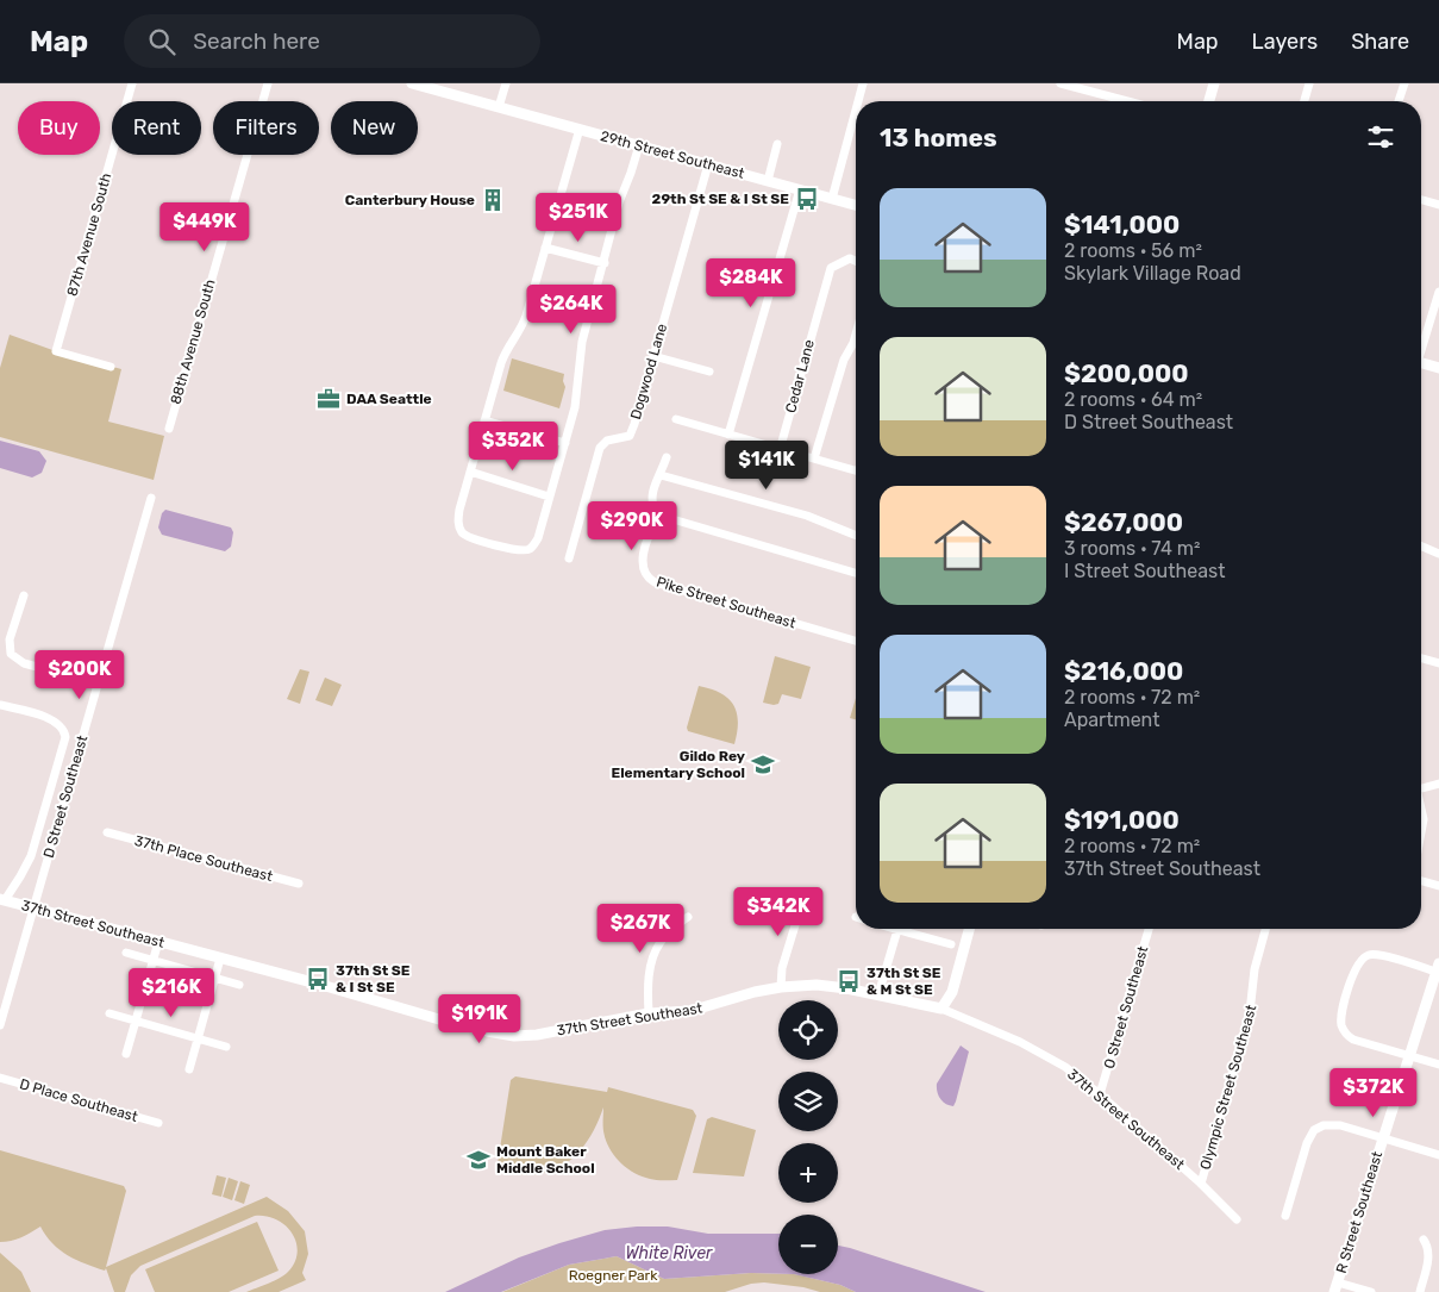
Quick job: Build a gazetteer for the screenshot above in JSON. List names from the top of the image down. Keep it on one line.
{"streets":{"street":["29th Street Southeast","87th Avenue South","88th Avenue South","Dogwood Lane","Cedar Lane","Pike Street Southeast","D Street Southeast","37th Place Southeast","37th Street Southeast","O Street Southeast","Olympic Street Southeast","D Place Southeast","R Street Southeast"]},"crossings":[["29th Street Southeast","Dogwood Lane"],["D Street Southeast","37th Street Southeast"],["37th Street Southeast","O Street Southeast"],["37th Street Southeast","Olympic Street Southeast"]],"water":["White River"],"parks":["Roegner Park"],"places":{"bus stop":["29th St SE & I St SE","37th St SE & I St SE","37th St SE & M St SE"],"building":["Canterbury House"],"office":["DAA Seattle"],"school or university":["Gildo Rey Elementary School","Mount Baker Middle School"]},"page":{"header":"Map","search":"Search here","nav":["Map","Layers","Share"],"chip":["Buy","Rent","Filters","New"],"heading":"13 homes","list":[{"name":"$141,000","note":"2 rooms · 56 m² · Skylark Village Road"},{"name":"$200,000","note":"2 rooms · 64 m² · D Street Southeast"},{"name":"$267,000","note":"3 rooms · 74 m² · I Street Southeast"},{"name":"$216,000","note":"2 rooms · 72 m² · Apartment"},{"name":"$191,000","note":"2 rooms · 72 m² · 37th Street Southeast"}],"price":["$251K","$449K","$284K","$264K","$352K","$141K","$290K","$200K","$342K","$267K","$216K","$191K","$372K"],"map_buttons":["+","−"]}}
